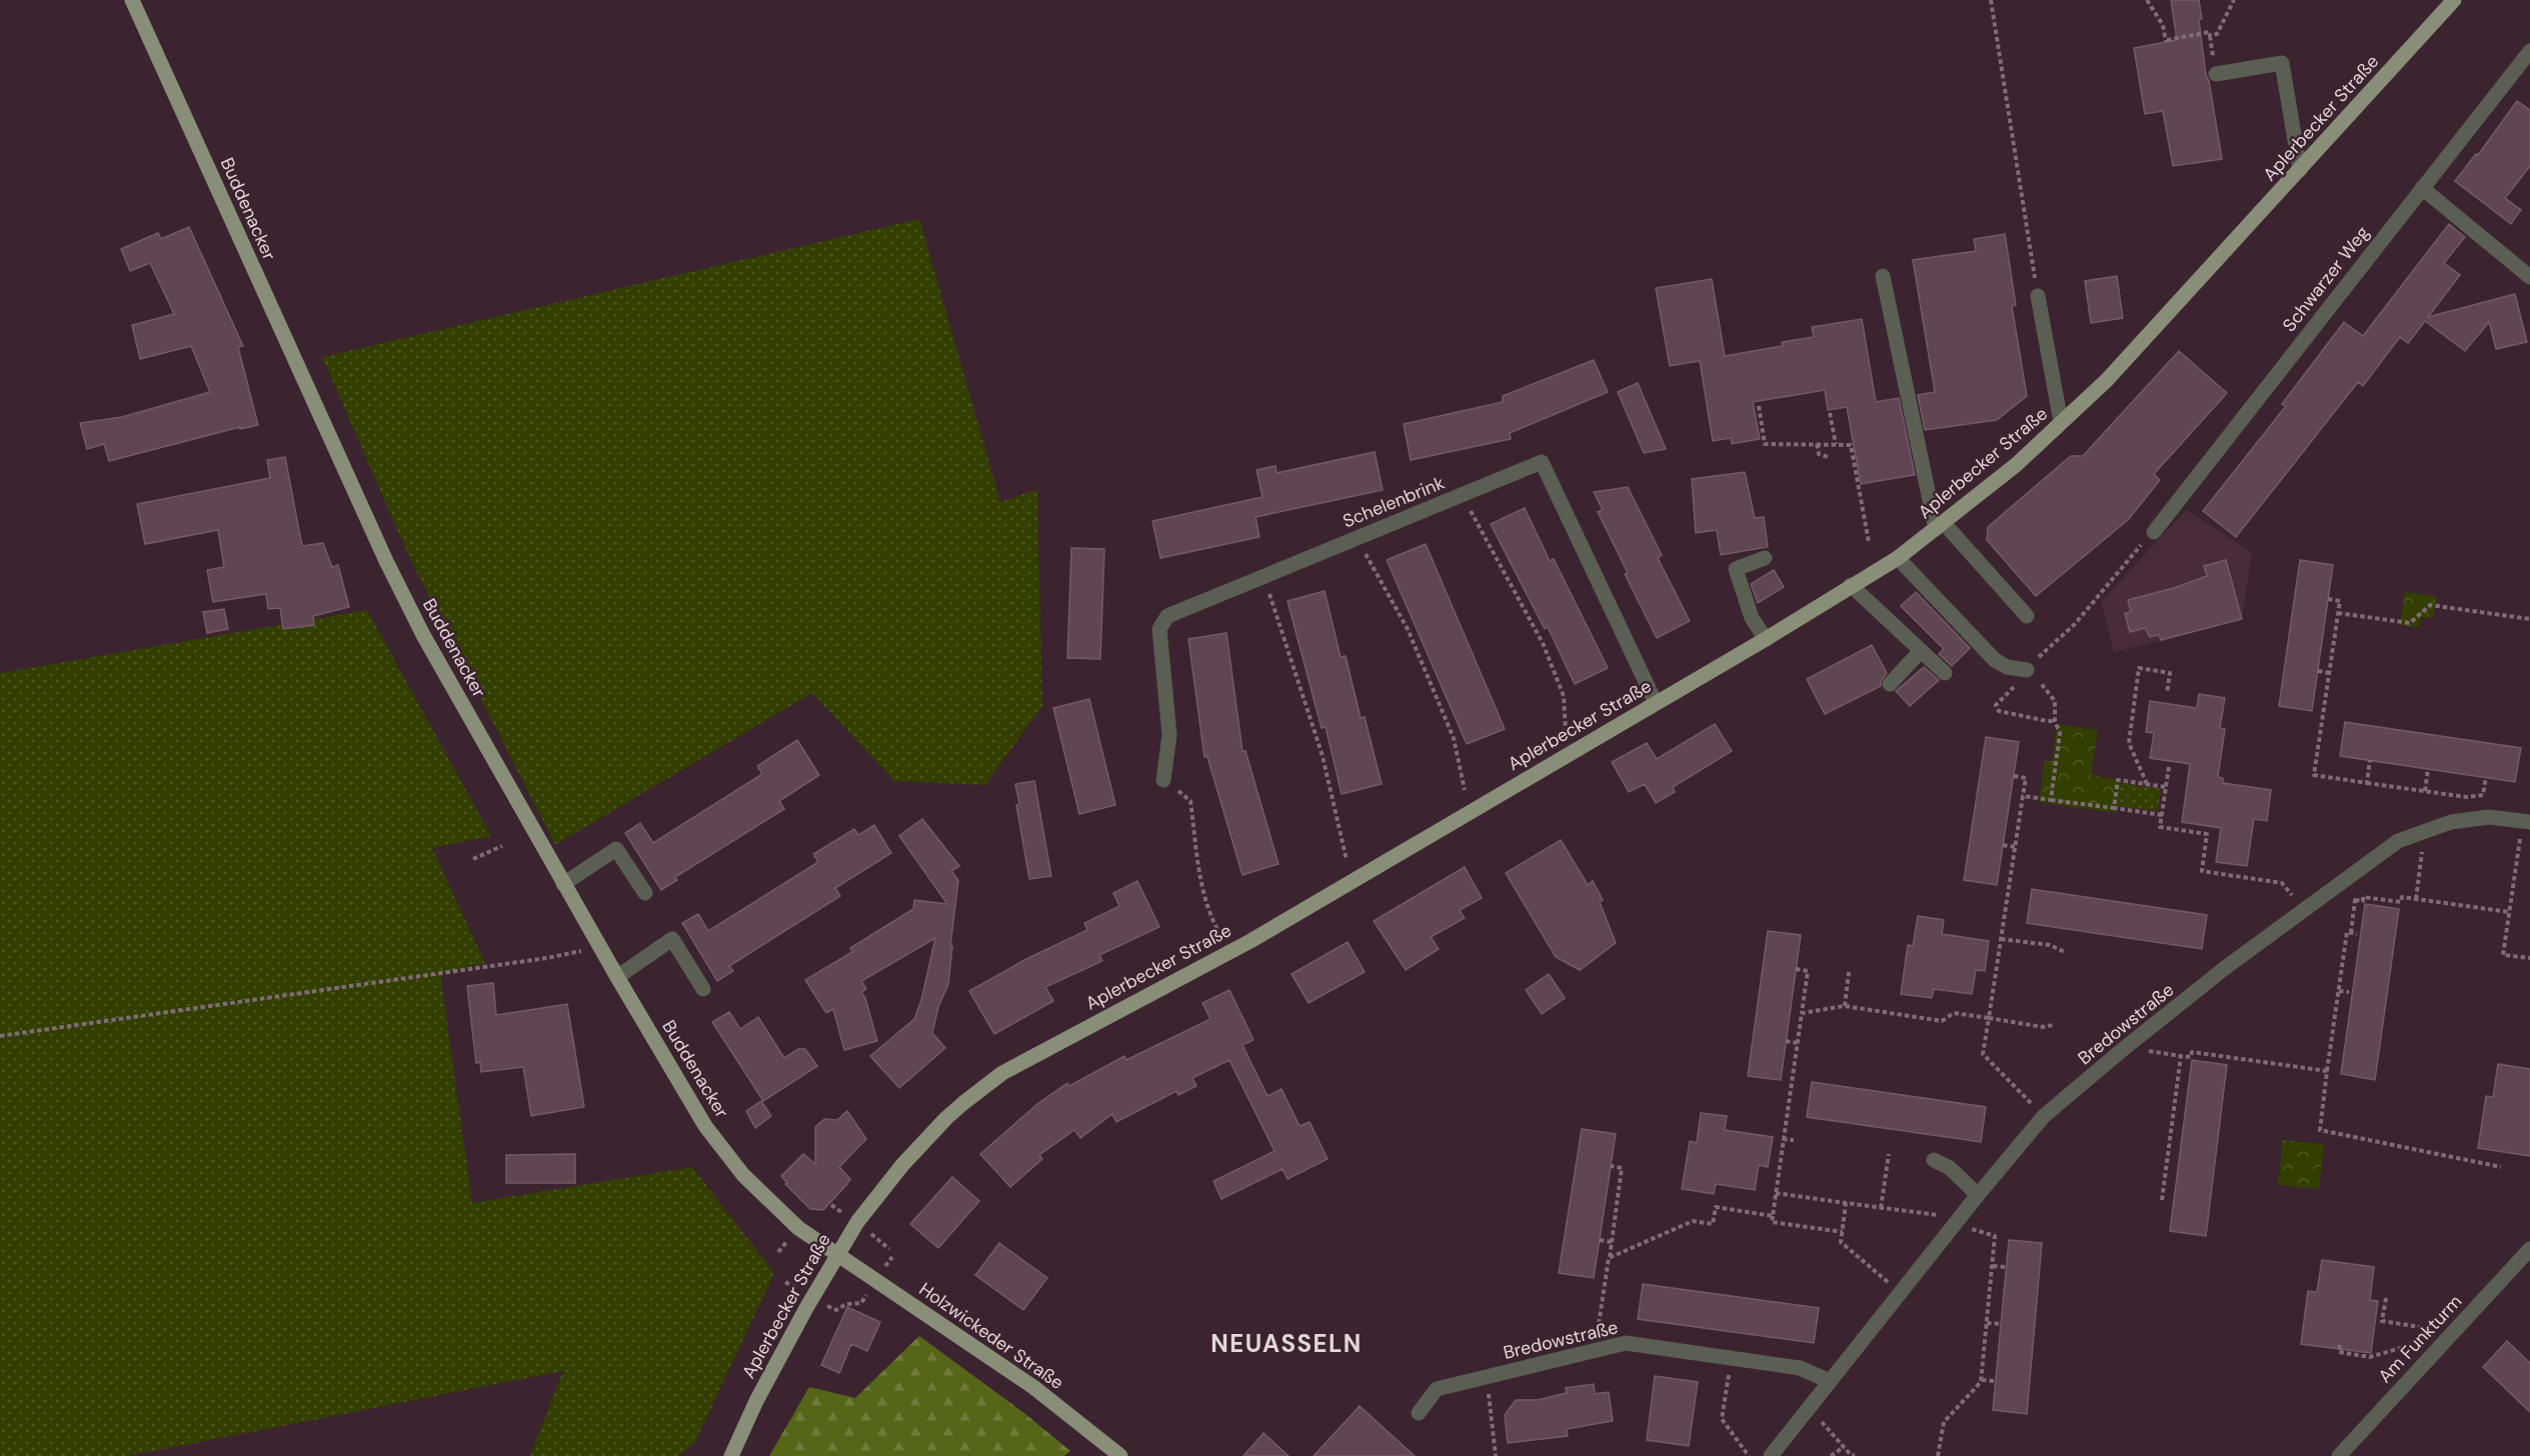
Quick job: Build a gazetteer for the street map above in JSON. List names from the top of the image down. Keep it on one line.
{"streets":{"main road":["Aplerbecker Straße","Buddenacker","Holzwickeder Straße"],"street":["Schwarzer Weg","Schelenbrink","Bredowstraße","Am Funkturm"]},"crossings":[["Aplerbecker Straße","Buddenacker"],["Aplerbecker Straße","Schelenbrink"],["Aplerbecker Straße","Holzwickeder Straße"],["Buddenacker","Holzwickeder Straße"]],"districts":["NEUASSELN"]}
